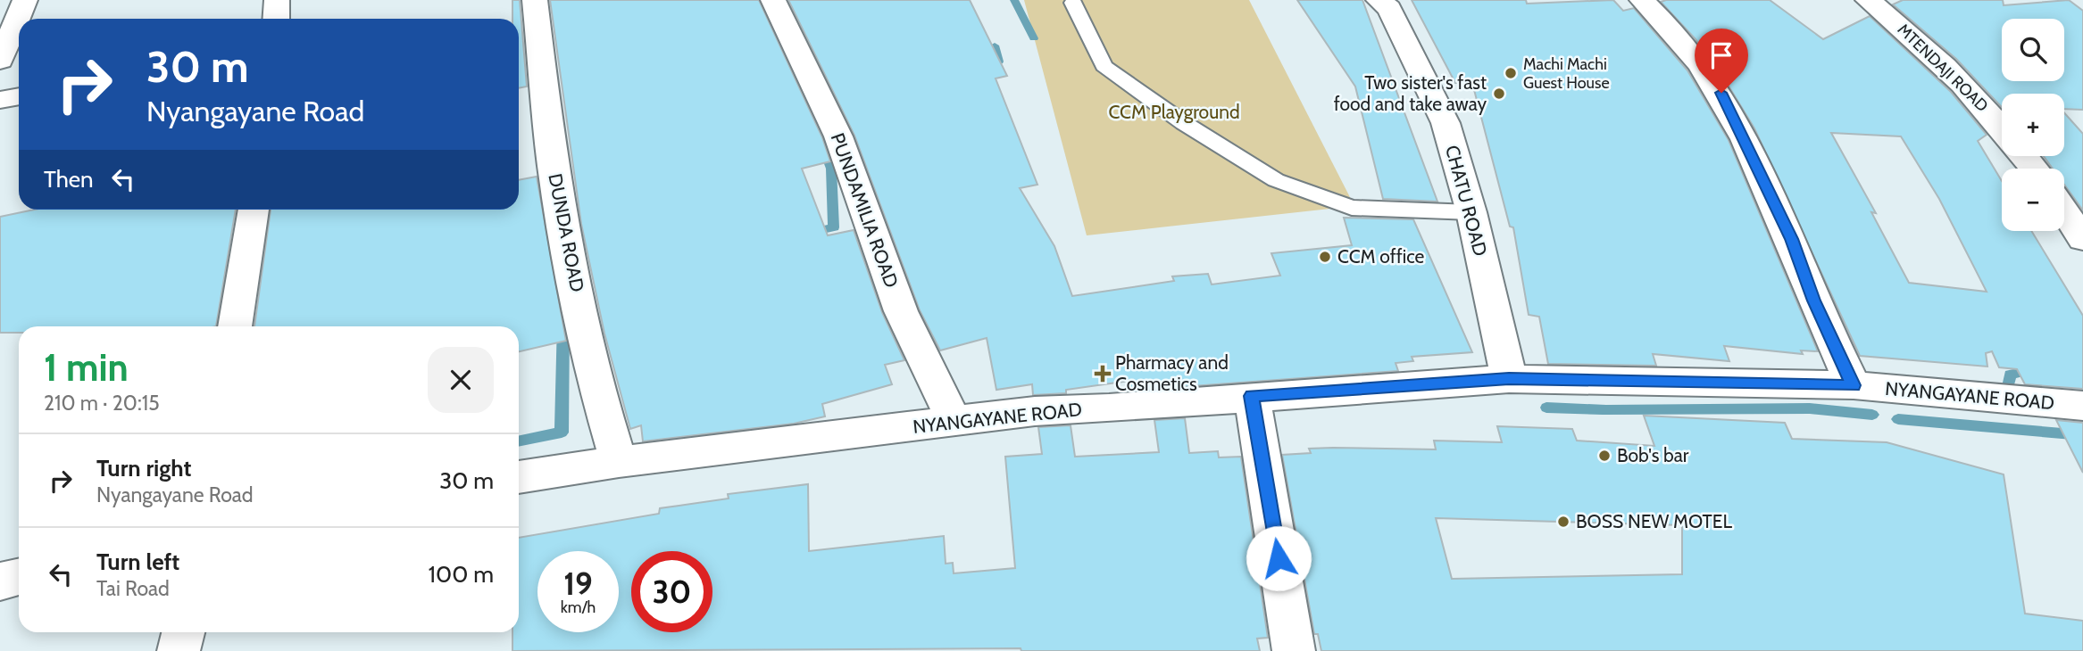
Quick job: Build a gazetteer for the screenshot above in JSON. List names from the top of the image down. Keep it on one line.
{"streets":{"street":["MTENDAJI ROAD","CHATU ROAD","PUNDAMILIA ROAD","DUNDA ROAD","NYANGAYANE ROAD"]},"crossings":[["CHATU ROAD","NYANGAYANE ROAD"],["PUNDAMILIA ROAD","NYANGAYANE ROAD"],["DUNDA ROAD","NYANGAYANE ROAD"]],"parks":["CCM Playground"],"places":{"other":["Machi Machi Guest House","Two sister's fast food and take away","CCM office","Bob's bar","BOSS NEW MOTEL"],"health":["Pharmacy and Cosmetics"]},"page":{"map_buttons":["+","−"],"turn":["30 m","Nyangayane Road"],"then":"Then","heading":["1 min","210 m · 20:15"],"list":[{"name":"Turn right","note":"Nyangayane Road","value":"30 m"},{"name":"Turn left","note":"Tai Road","value":"100 m"}],"speed":"19 km/h","limit":"30"}}
